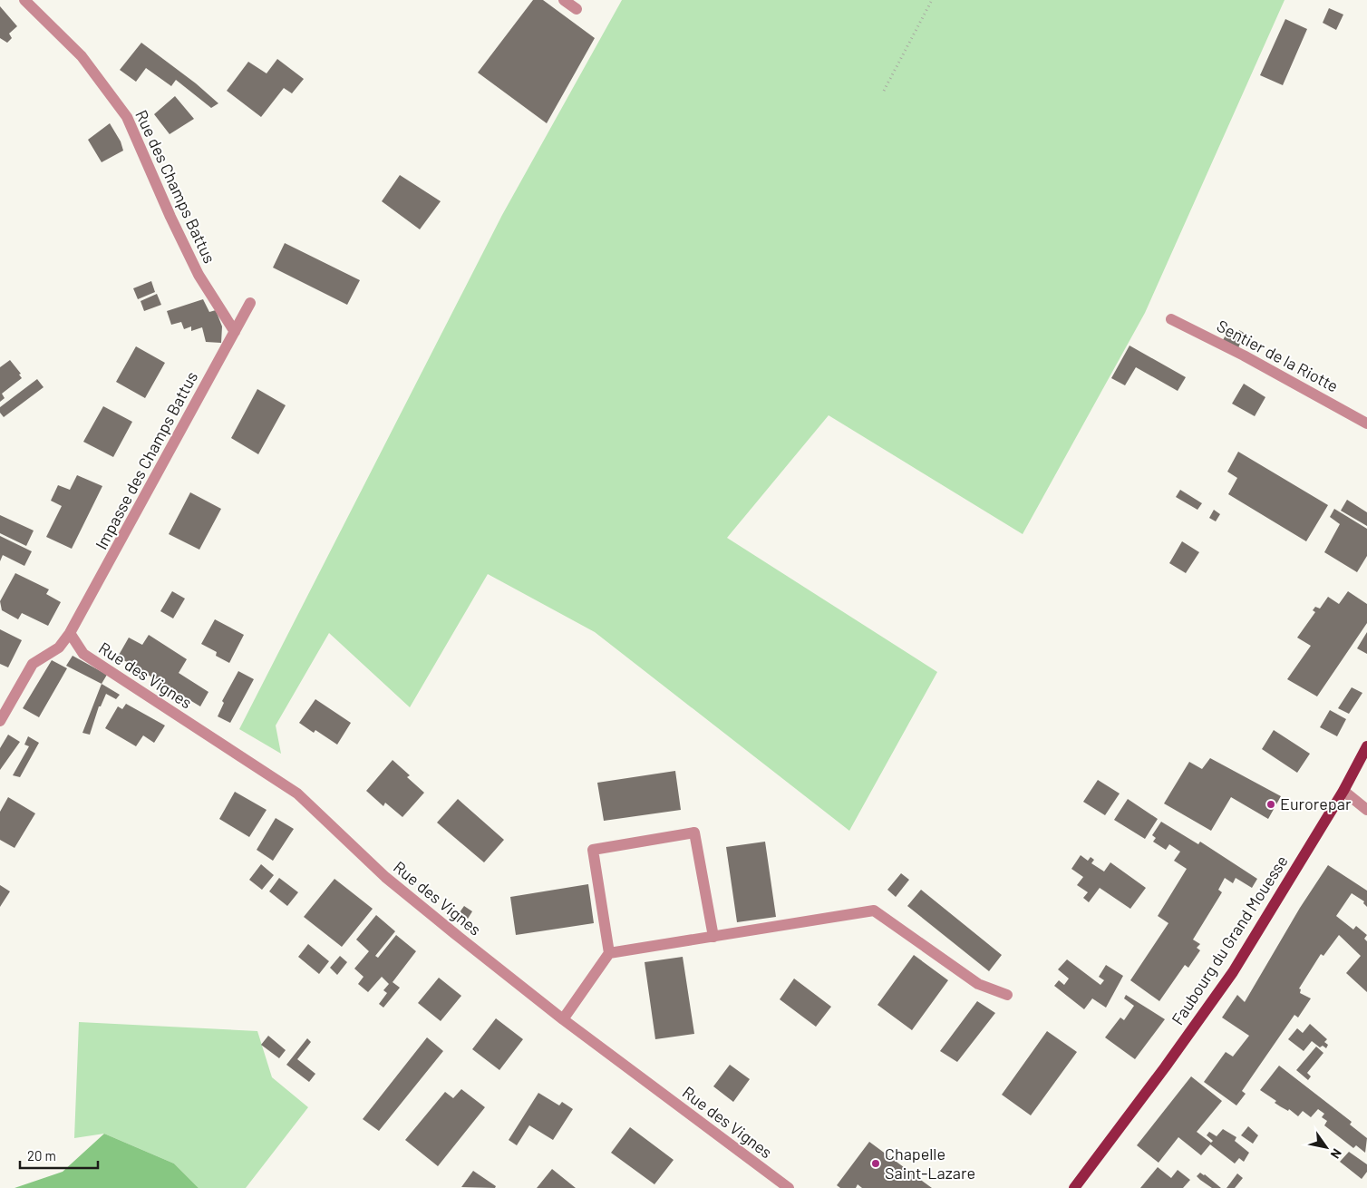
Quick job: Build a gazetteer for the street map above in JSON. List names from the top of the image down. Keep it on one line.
{"streets":{"main road":["Faubourg du Grand Mouesse"],"street":["Rue des Champs Battus","Sentier de la Riotte","Impasse des Champs Battus","Rue des Vignes"]},"crossings":[["Rue des Champs Battus","Impasse des Champs Battus"],["Impasse des Champs Battus","Rue des Vignes"]],"places":["Eurorepar","Chapelle Saint-Lazare"],"scale_bar":"20 m","north":"bottom right"}
